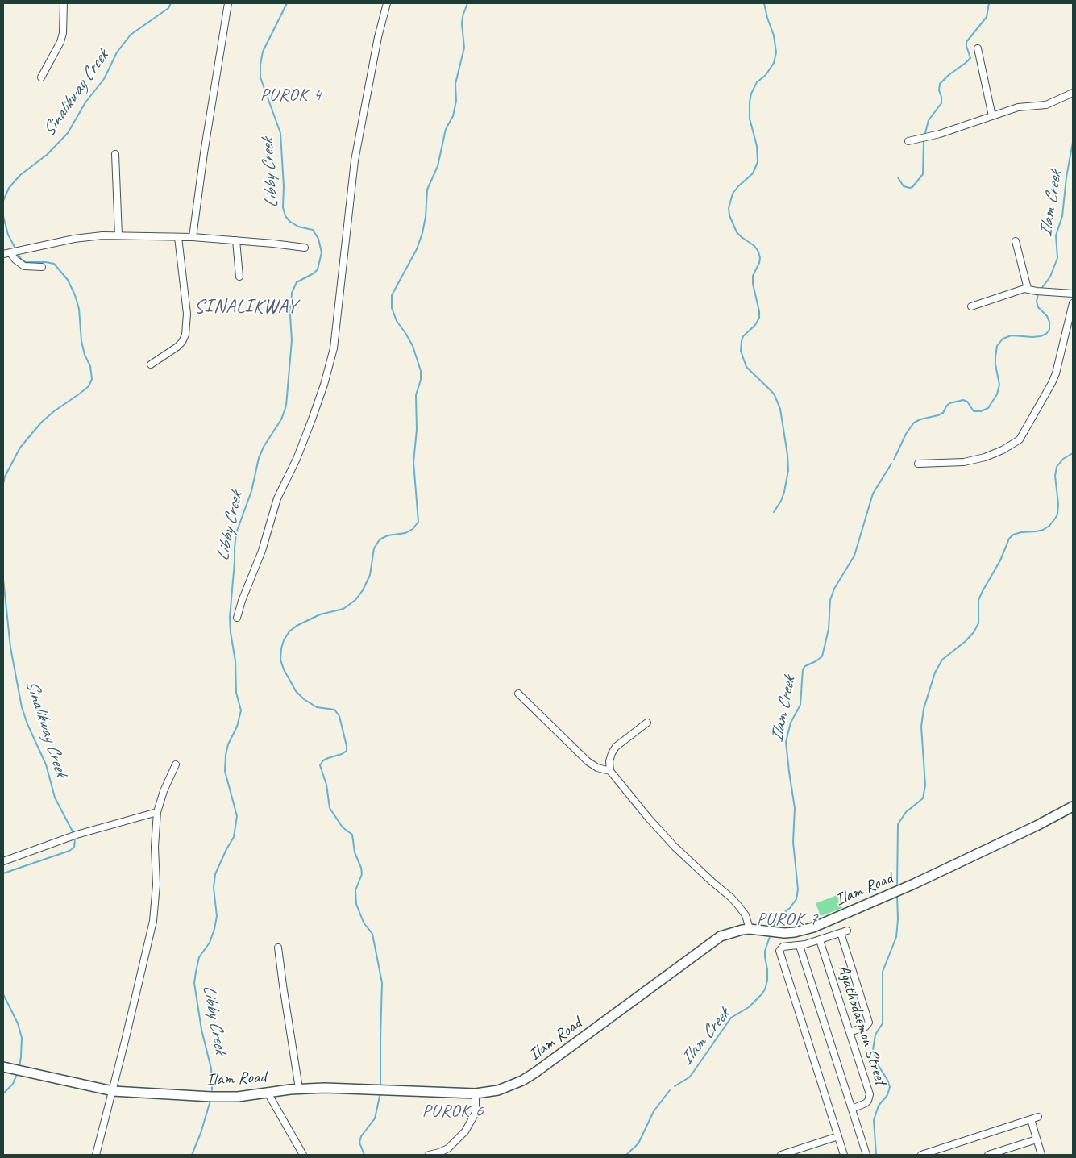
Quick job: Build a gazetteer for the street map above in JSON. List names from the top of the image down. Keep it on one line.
{"streets":{"street":["Ilam Road","Agathodaemon Street"]},"districts":["PUROK 4","SINALIKWAY","PUROK 7","PUROK 6"],"water":["Sinalikway Creek","Libby Creek","Ilam Creek"]}
